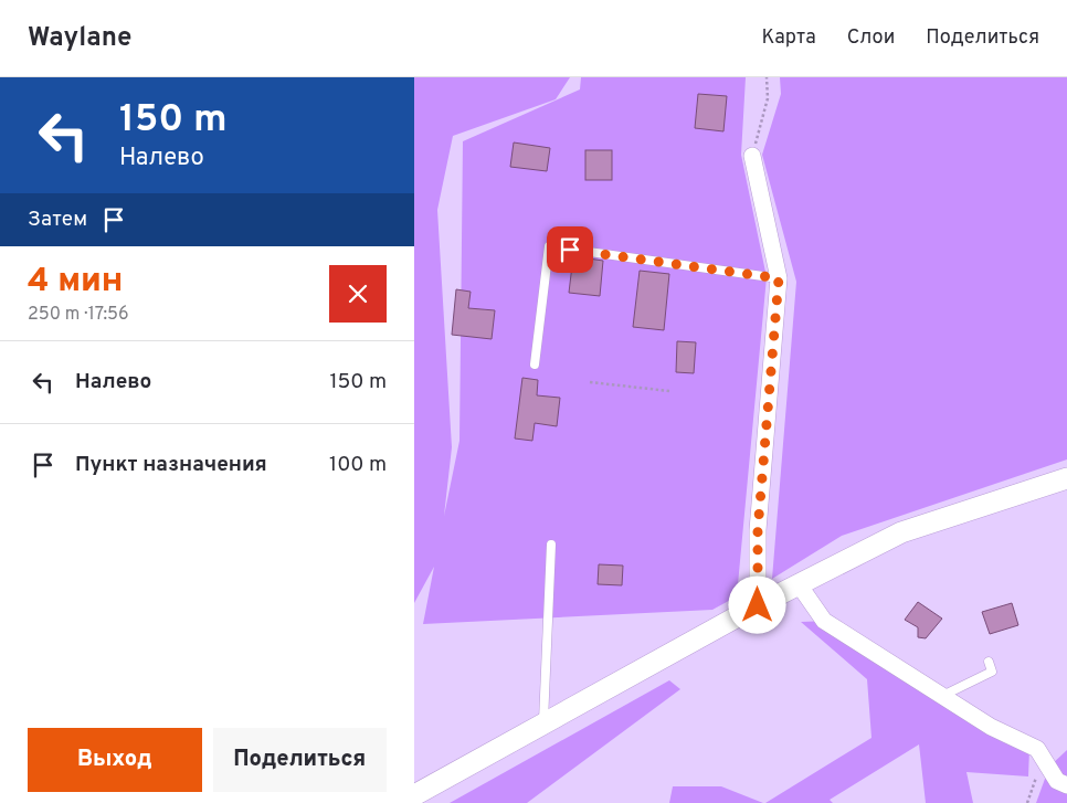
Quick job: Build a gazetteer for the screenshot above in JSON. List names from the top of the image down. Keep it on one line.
{"page":{"header":"Waylane","nav":["Карта","Слои","Поделиться"],"turn":["150 m","Налево"],"then":"Затем","heading":["4 мин","250 m · 17:56"],"list":[{"name":"Налево","value":"150 m"},{"name":"Пункт назначения","value":"100 m"}],"buttons":["Выход","Поделиться"]}}
